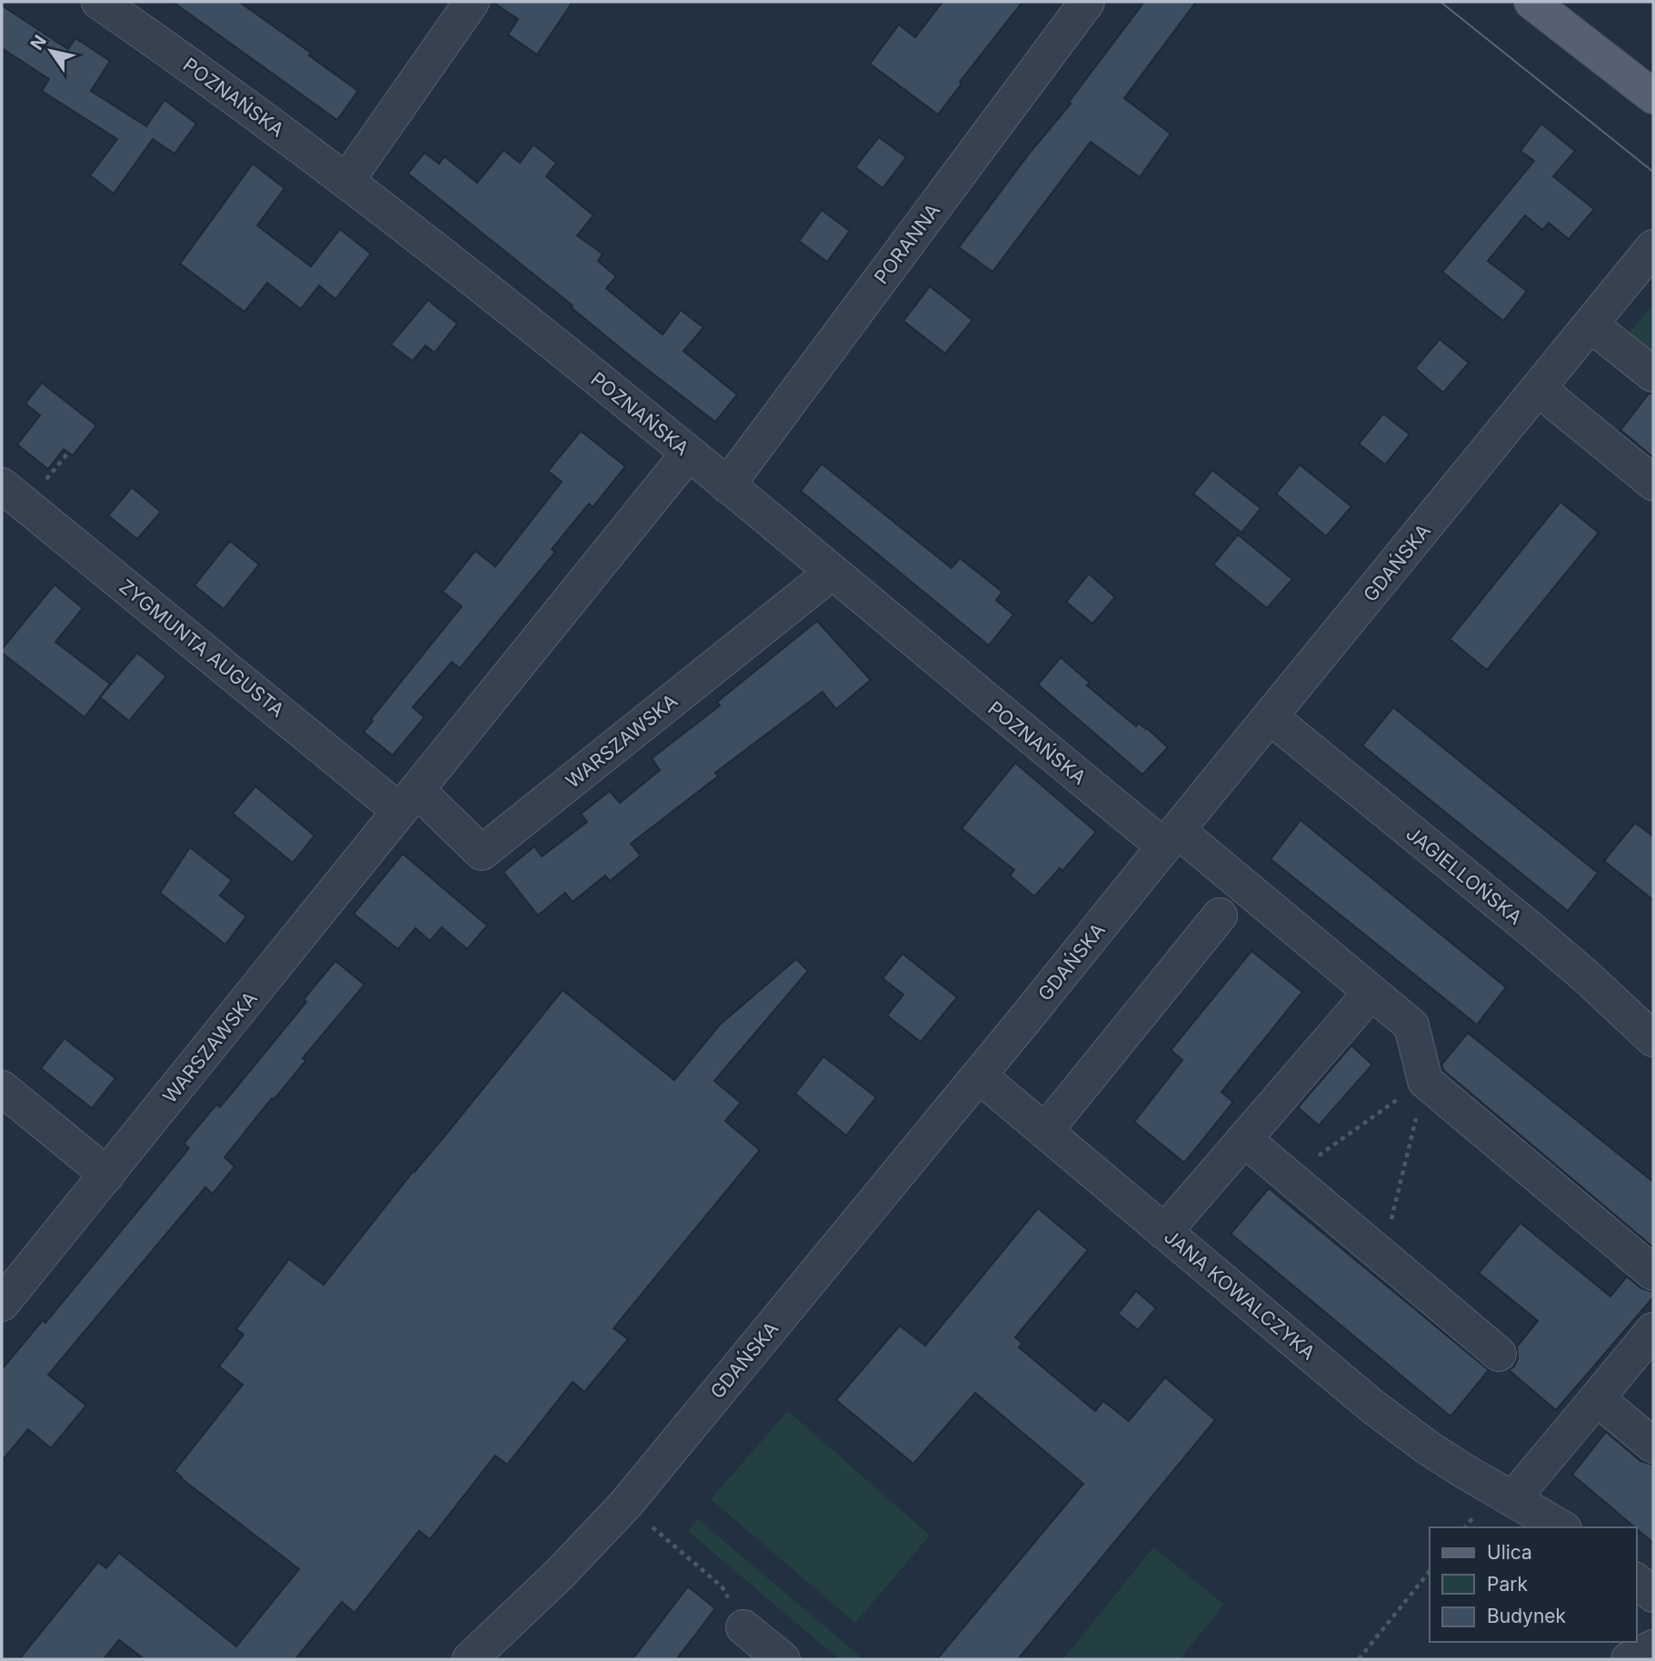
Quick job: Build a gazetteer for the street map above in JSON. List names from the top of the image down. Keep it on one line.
{"streets":{"street":["POZNAŃSKA","PORANNA","GDAŃSKA","ZYGMUNTA AUGUSTA","WARSZAWSKA","JAGIELLOŃSKA","JANA KOWALCZYKA"]},"crossings":[["POZNAŃSKA","PORANNA"],["POZNAŃSKA","GDAŃSKA"],["POZNAŃSKA","WARSZAWSKA"],["GDAŃSKA","JAGIELLOŃSKA"],["GDAŃSKA","JANA KOWALCZYKA"],["ZYGMUNTA AUGUSTA","WARSZAWSKA"]],"legend":["Ulica","Park","Budynek"],"north":"top left"}
